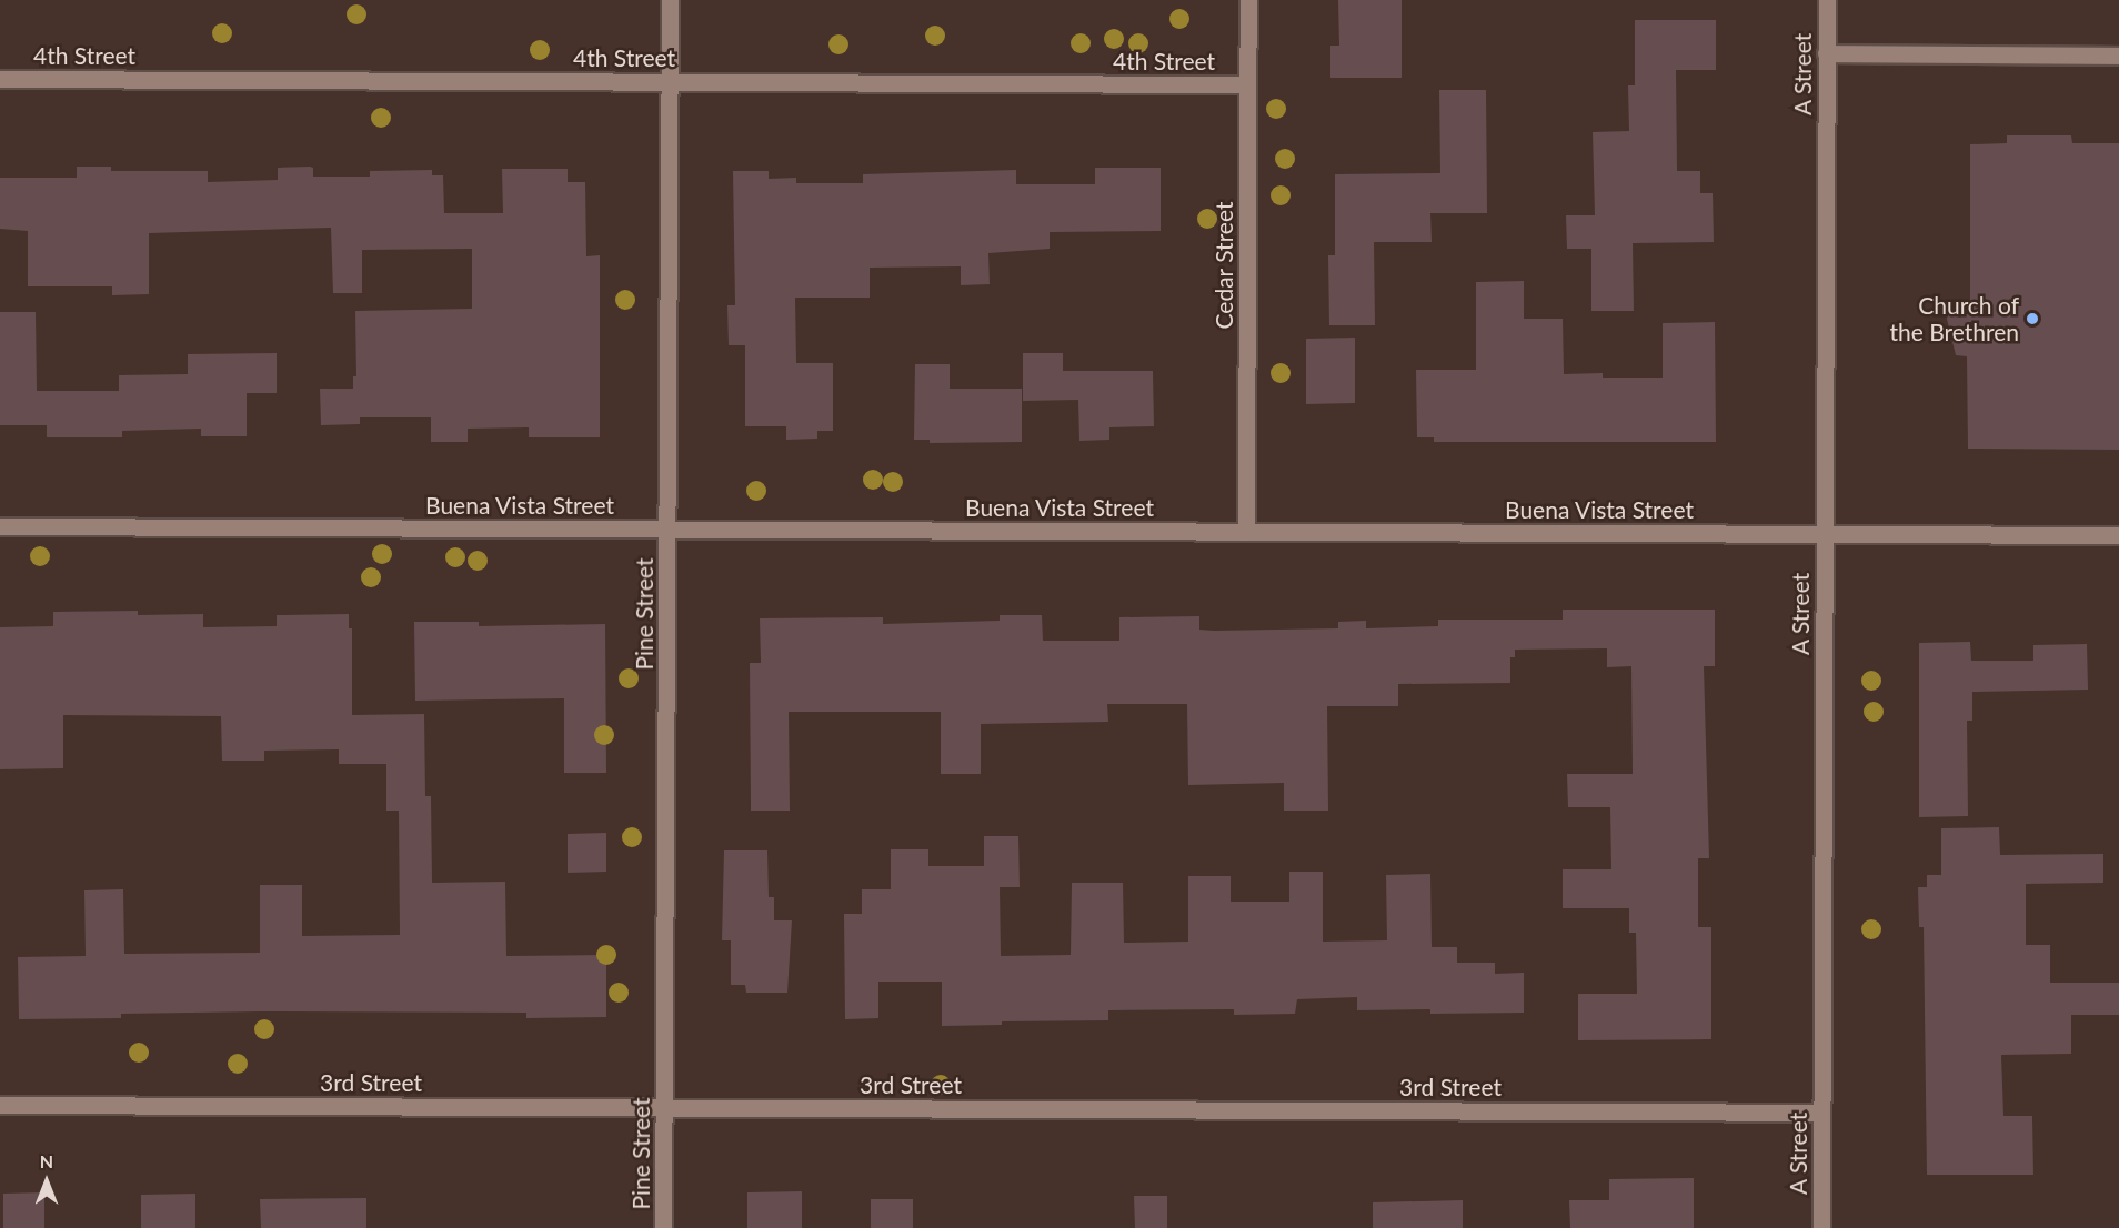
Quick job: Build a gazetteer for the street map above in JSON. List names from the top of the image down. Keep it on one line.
{"streets":{"street":["4th Street","A Street","Cedar Street","Buena Vista Street","Pine Street","3rd Street"]},"crossings":[["4th Street","Cedar Street"],["4th Street","Pine Street"],["A Street","Buena Vista Street"],["A Street","3rd Street"],["Cedar Street","Buena Vista Street"],["Buena Vista Street","Pine Street"],["Pine Street","3rd Street"]],"places":["Church of the Brethren"],"north":"top"}
